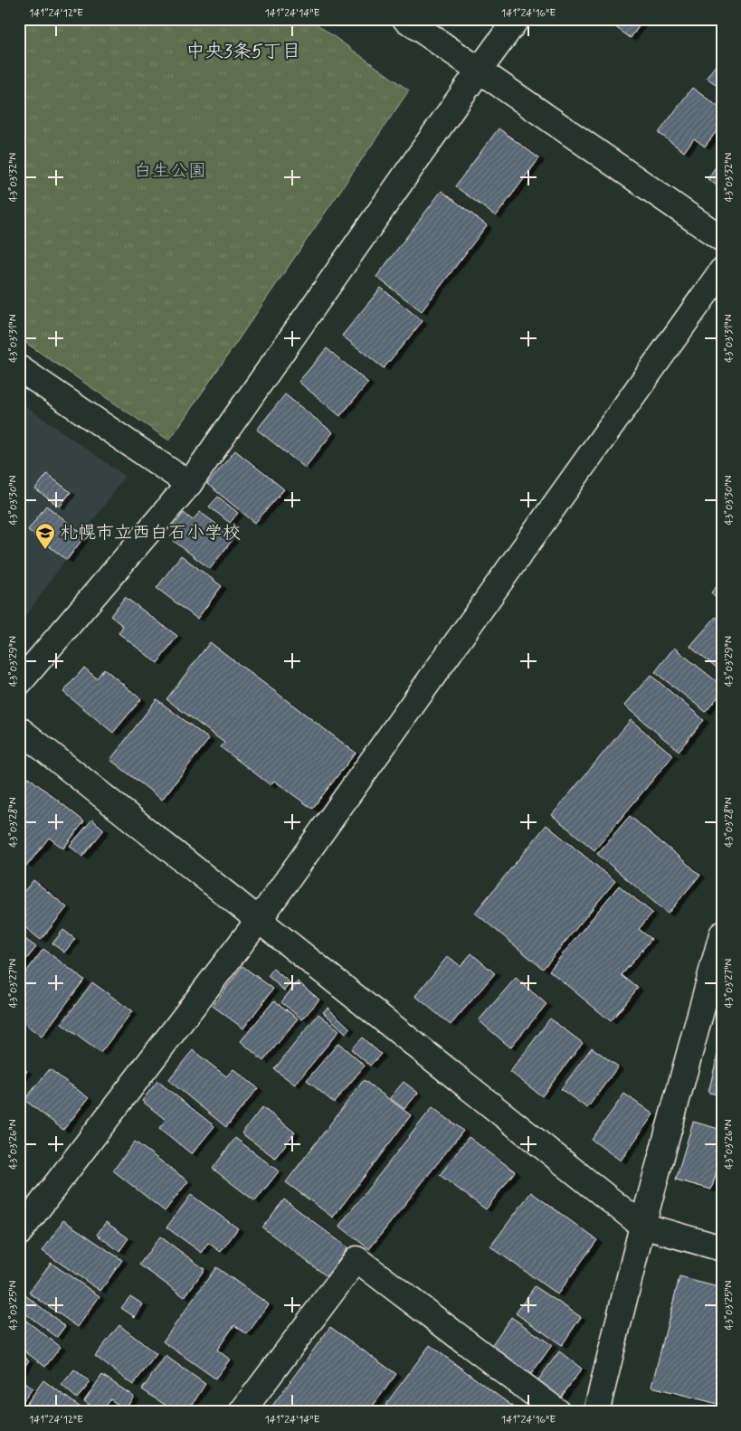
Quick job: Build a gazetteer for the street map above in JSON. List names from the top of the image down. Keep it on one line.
{"districts":["中央3条5丁目"],"parks":["白生公園"],"places":{"school or university":["札幌市立西白石小学校"]},"coordinates":["141°24'12\"E","141°24'14\"E","141°24'16\"E","43°03'32\"N","43°03'31\"N","43°03'30\"N","43°03'29\"N","43°03'28\"N","43°03'27\"N","43°03'26\"N","43°03'25\"N"]}
